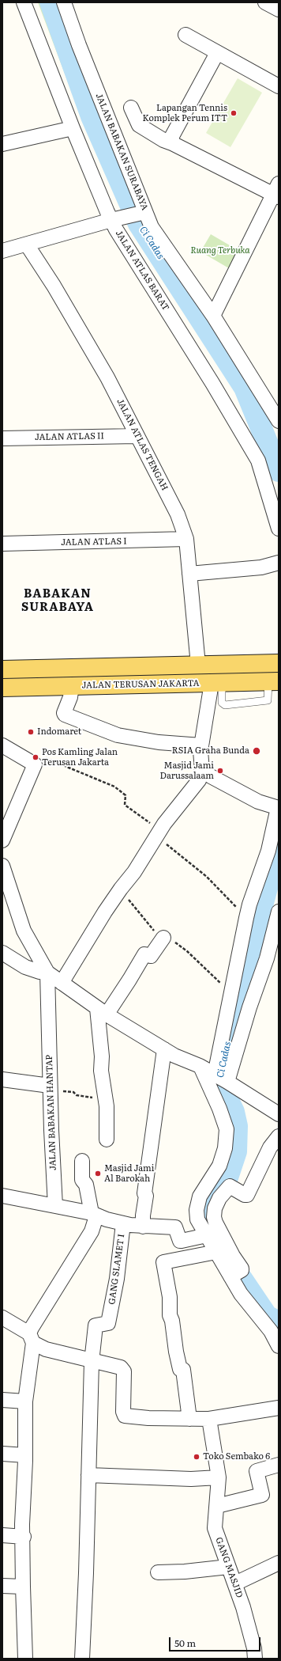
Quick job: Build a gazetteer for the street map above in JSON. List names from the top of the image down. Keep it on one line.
{"streets":{"main road":["JALAN TERUSAN JAKARTA"],"street":["JALAN BABAKAN SURABAYA","JALAN ATLAS BARAT","JALAN ATLAS II","JALAN ATLAS TENGAH","JALAN ATLAS I","JALAN BABAKAN HANTAP","GANG SLAMET I","GANG MASJID"]},"crossings":[["JALAN ATLAS II","JALAN ATLAS TENGAH"],["JALAN ATLAS TENGAH","JALAN ATLAS I"],["JALAN ATLAS TENGAH","JALAN TERUSAN JAKARTA"]],"districts":["BABAKAN SURABAYA"],"water":["Ci Cadas"],"parks":["Ruang Terbuka"],"places":["Lapangan Tennis Komplek Perum ITT","Indomaret","RSIA Graha Bunda","Pos Kamling Jalan Terusan Jakarta","Masjid Jami Darussalaam","Masjid Jami Al Barokah","Toko Sembako 6"],"scale_bar":"50 m"}
